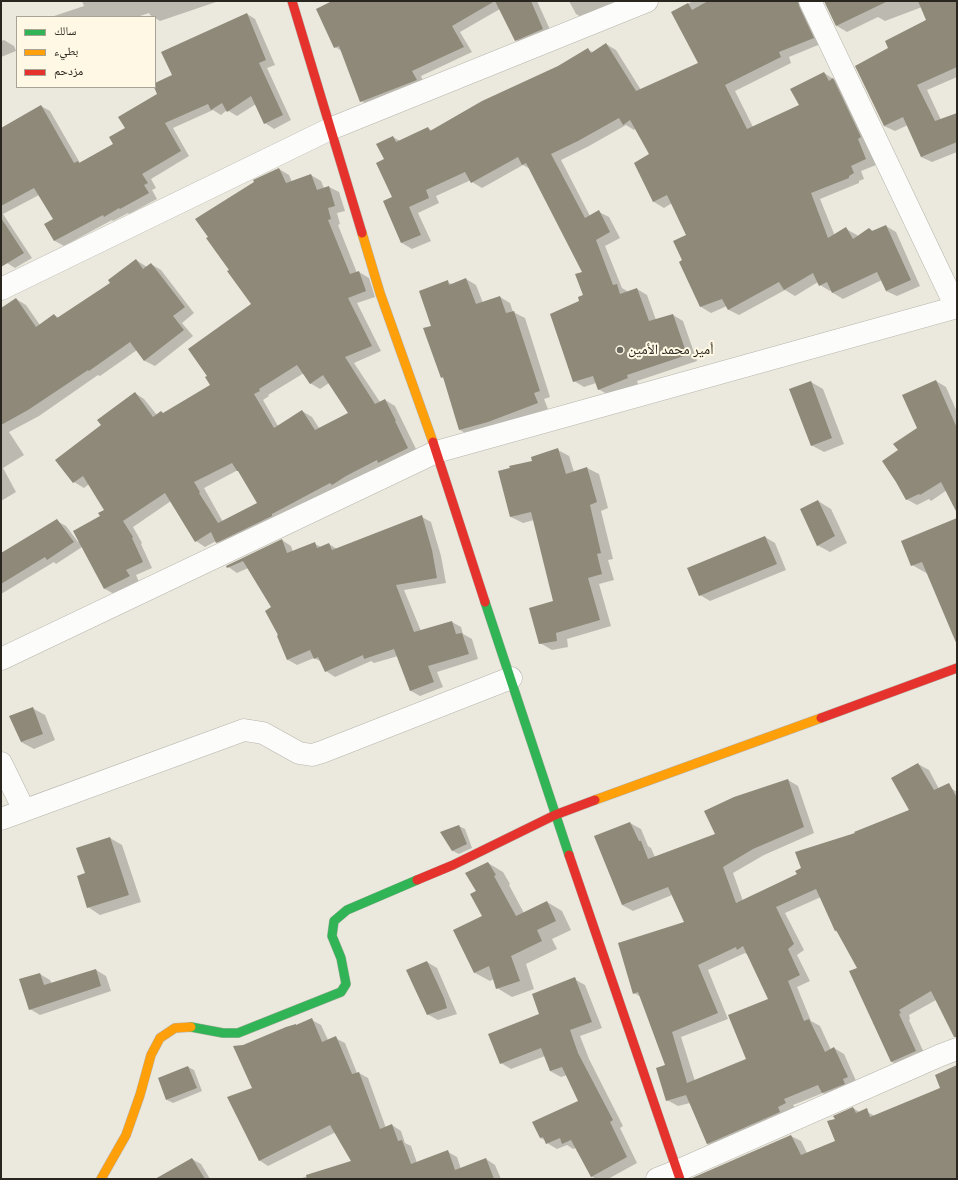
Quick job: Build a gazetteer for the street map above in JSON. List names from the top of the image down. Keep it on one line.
{"places":["أمير محمد الأمين"],"legend":["سالك","بطيء","مزدحم"]}
